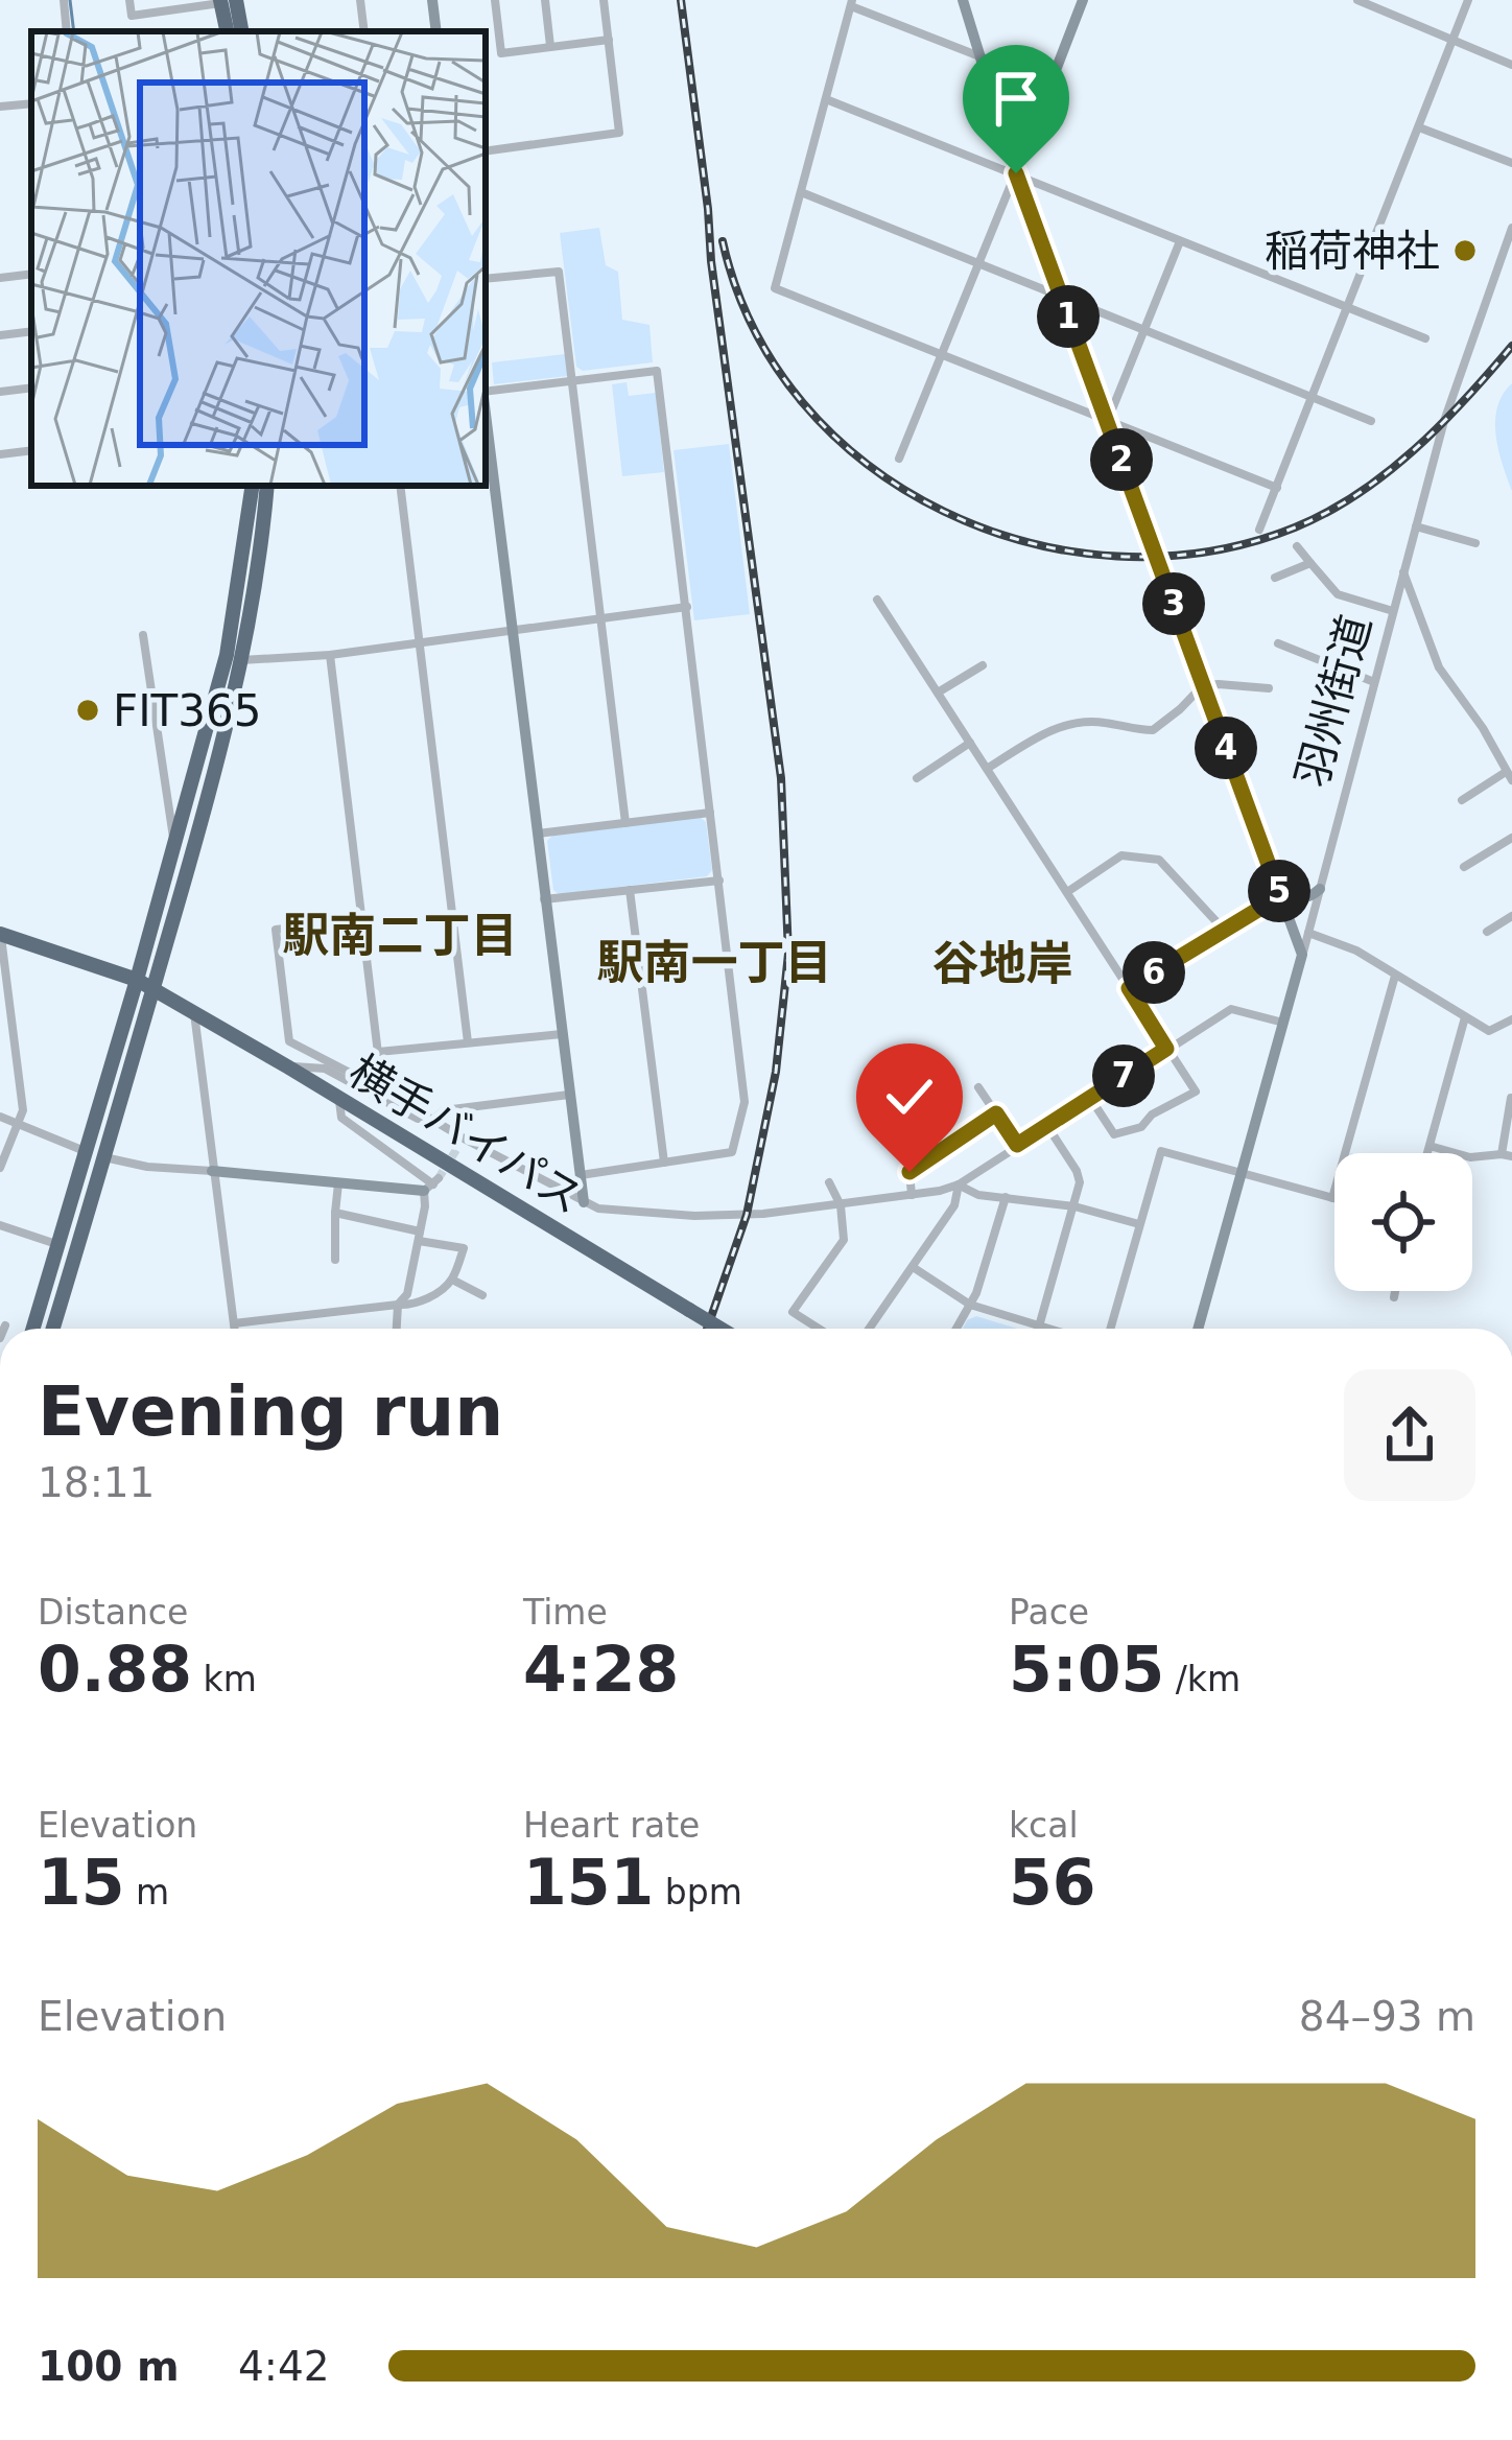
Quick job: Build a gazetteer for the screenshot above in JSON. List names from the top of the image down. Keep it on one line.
{"streets":{"highway":["横手バイパス"],"street":["羽州街道"]},"districts":["駅南二丁目","駅南一丁目","谷地岸"],"places":["稲荷神社","FIT365"],"page":{"pins":["1","2","3","4","5","6","7"],"heading":["Evening run","18:11"],"stats":[["Distance","0.88 km"],["Time","4:28"],["Pace","5:05 /km"],["Elevation","15 m"],["Heart rate","151 bpm"],["kcal","56"]],"chart":["Elevation","84–93 m"],"list":[{"name":"100 m","note":"4:42"}]}}
